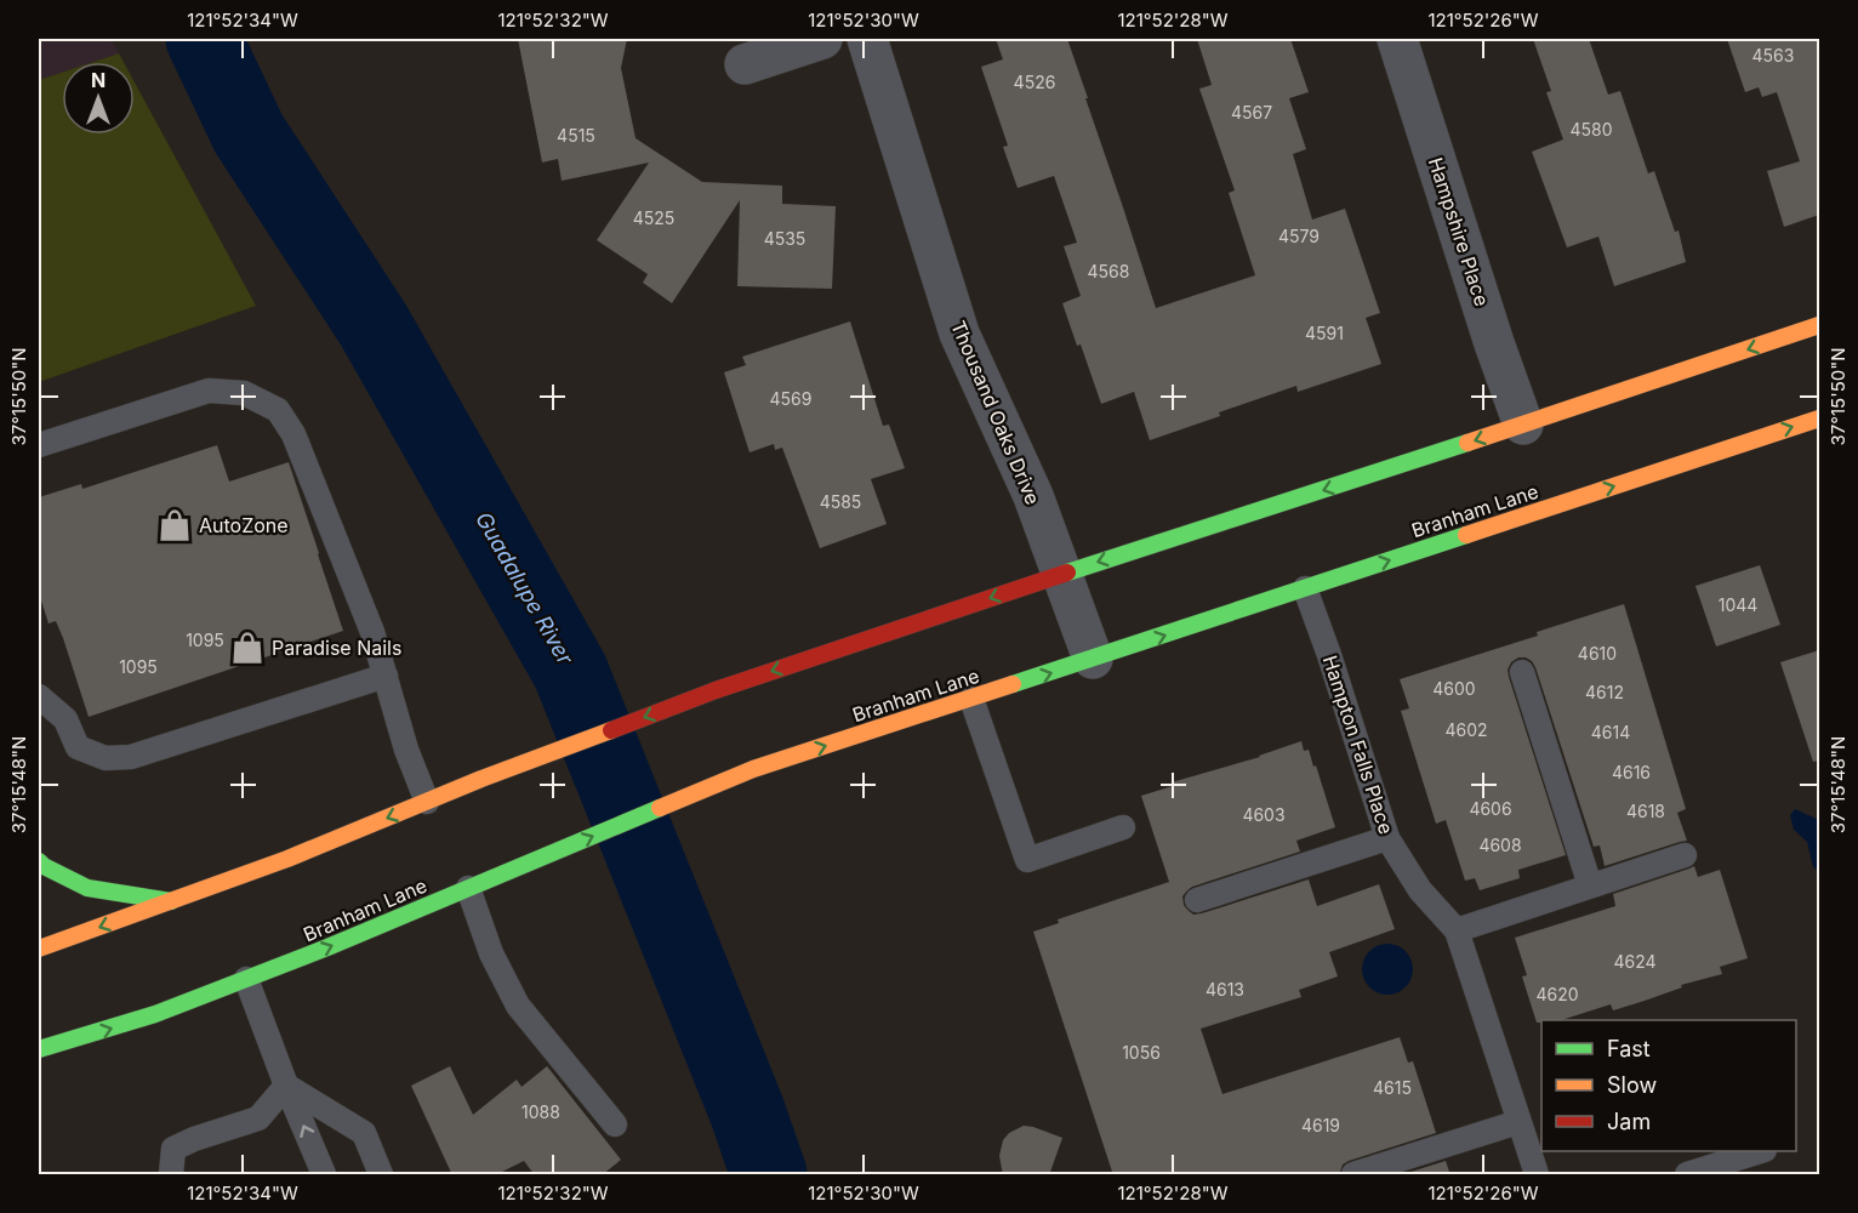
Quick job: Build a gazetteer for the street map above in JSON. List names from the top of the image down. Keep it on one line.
{"streets":{"main road":["Branham Lane"],"street":["Hampshire Place","Thousand Oaks Drive"],"lane":["Hampton Falls Place"]},"crossings":[["Thousand Oaks Drive","Branham Lane"],["Branham Lane","Hampton Falls Place"]],"water":["Guadalupe River"],"places":{"shop":["AutoZone","Paradise Nails"]},"house_numbers":["4563","4526","4567","4580","4515","4525","4579","4535","4568","4591","4569","4585","1044","1095","4610","1095","4600","4612","4602","4614","4616","4606","4618","4603","4608","4624","4613","4620","1056","4615","1088","4619"],"legend":["Fast","Slow","Jam"],"north":"top","coordinates":["121°52'34\"W","121°52'32\"W","121°52'30\"W","121°52'28\"W","121°52'26\"W","37°15'50\"N","37°15'48\"N"]}
